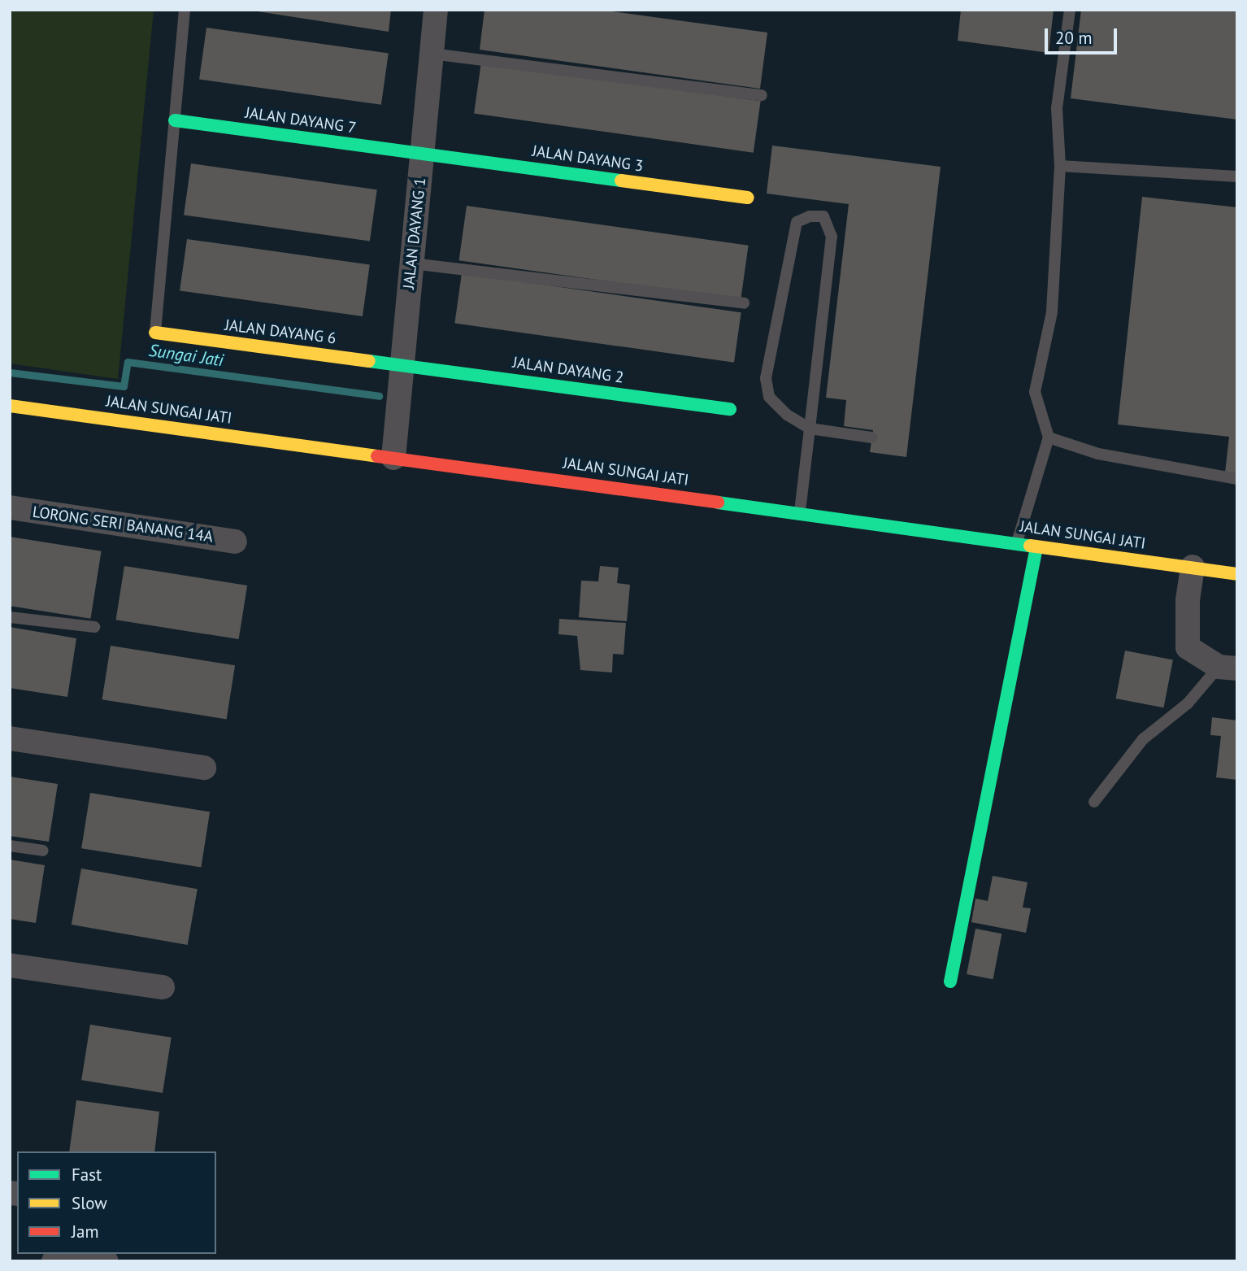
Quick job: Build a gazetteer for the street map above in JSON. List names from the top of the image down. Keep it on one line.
{"streets":{"street":["JALAN DAYANG 7","JALAN DAYANG 3","JALAN DAYANG 1","JALAN DAYANG 6","JALAN DAYANG 2","JALAN SUNGAI JATI","LORONG SERI BANANG 14A"]},"crossings":[["JALAN DAYANG 7","JALAN DAYANG 3"],["JALAN DAYANG 7","JALAN DAYANG 1"],["JALAN DAYANG 3","JALAN DAYANG 1"],["JALAN DAYANG 1","JALAN DAYANG 6"],["JALAN DAYANG 1","JALAN DAYANG 2"],["JALAN DAYANG 1","JALAN SUNGAI JATI"],["JALAN DAYANG 6","JALAN DAYANG 2"]],"water":["Sungai Jati"],"legend":["Fast","Slow","Jam"],"scale_bar":"20 m"}
